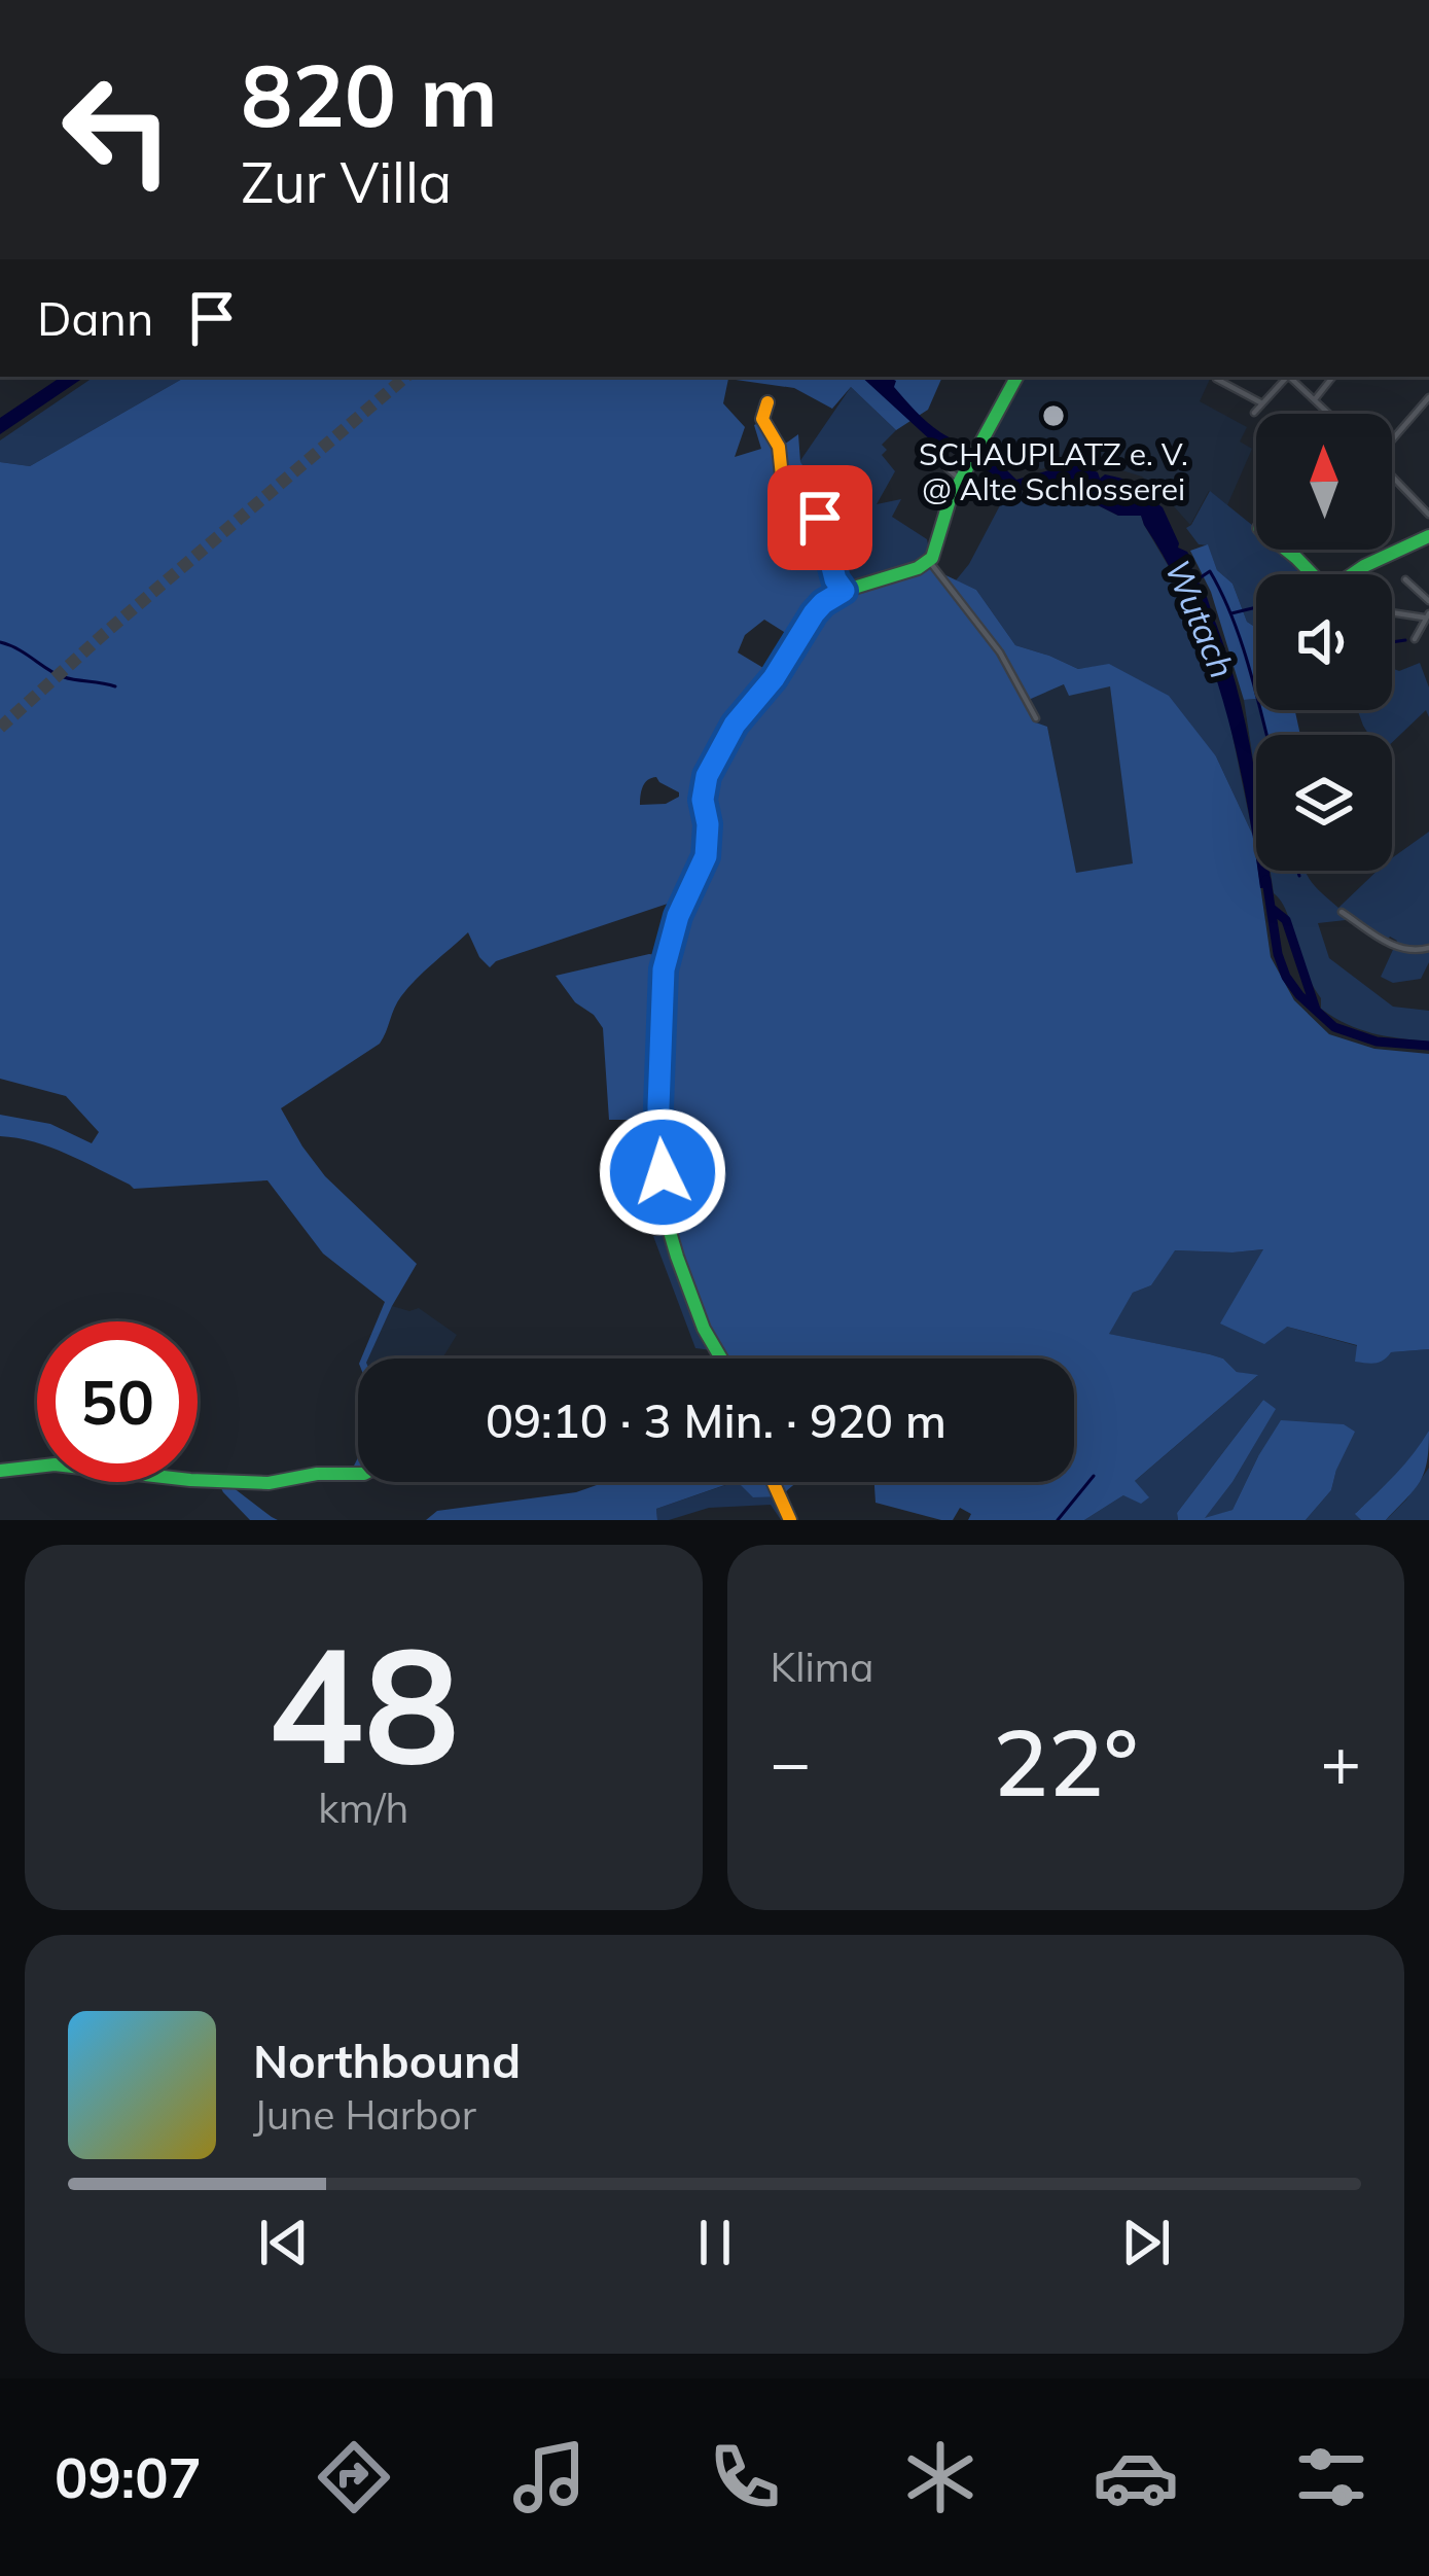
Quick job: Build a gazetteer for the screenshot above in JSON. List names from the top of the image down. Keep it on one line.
{"water":["Wutach"],"places":["SCHAUPLATZ e. V. @ Alte Schlosserei"],"north":"top","page":{"turn":["820 m","Zur Villa"],"then":"Dann","limit":"50","trip":"09:10 · 3 Min. · 920 m","tile":[["48","km/h"],"Klima"],"heat":["−","22°","+"],"song":["Northbound","June Harbor"],"tabs":"09:07"}}
